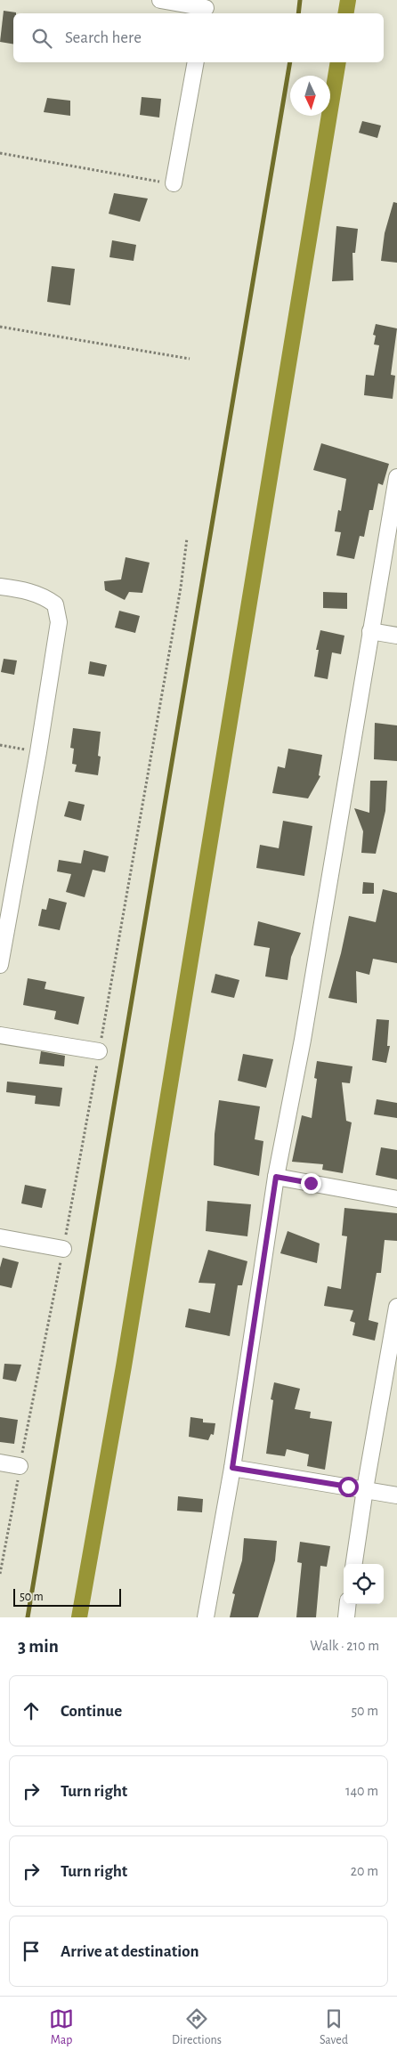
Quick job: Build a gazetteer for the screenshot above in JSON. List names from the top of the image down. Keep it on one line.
{"scale_bar":"50 m","north":"bottom","page":{"search":"Search here","scale":"50 m","heading":["3 min","Walk · 210 m"],"list":[["Continue","50 m"],["Turn right","140 m"],["Turn right","20 m"],"Arrive at destination"],"nav":["Map","Directions","Saved"]}}
